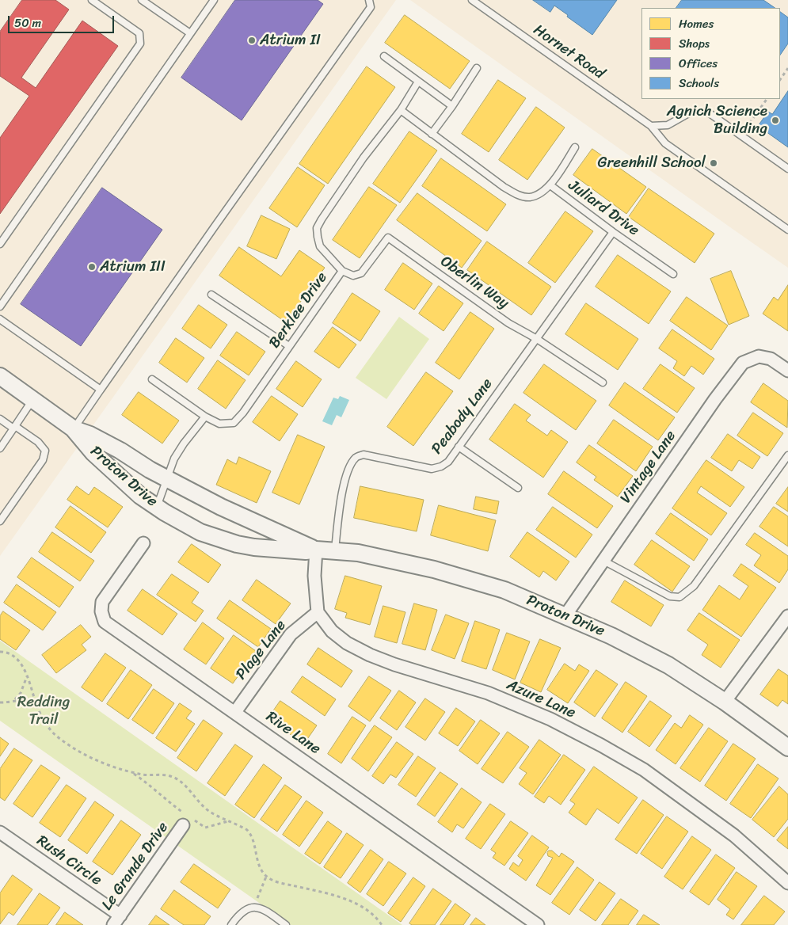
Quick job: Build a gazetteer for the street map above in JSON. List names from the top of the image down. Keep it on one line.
{"streets":{"street":["Vintage Lane","Proton Drive","Plage Lane","Azure Lane","Rive Lane","Rush Circle","Le Grande Drive"],"lane":["Hornet Road","Juliard Drive","Oberlin Way","Berklee Drive","Peabody Lane"]},"crossings":[["Juliard Drive","Berklee Drive"],["Juliard Drive","Peabody Lane"],["Oberlin Way","Berklee Drive"],["Oberlin Way","Peabody Lane"],["Peabody Lane","Proton Drive"],["Vintage Lane","Proton Drive"],["Proton Drive","Azure Lane"],["Plage Lane","Azure Lane"],["Plage Lane","Rive Lane"],["Rush Circle","Le Grande Drive"]],"parks":["Redding Trail"],"places":["Atrium II","Agnich Science Building","Greenhill School","Atrium III"],"legend":["Homes","Shops","Offices","Schools"],"scale_bar":"50 m"}
